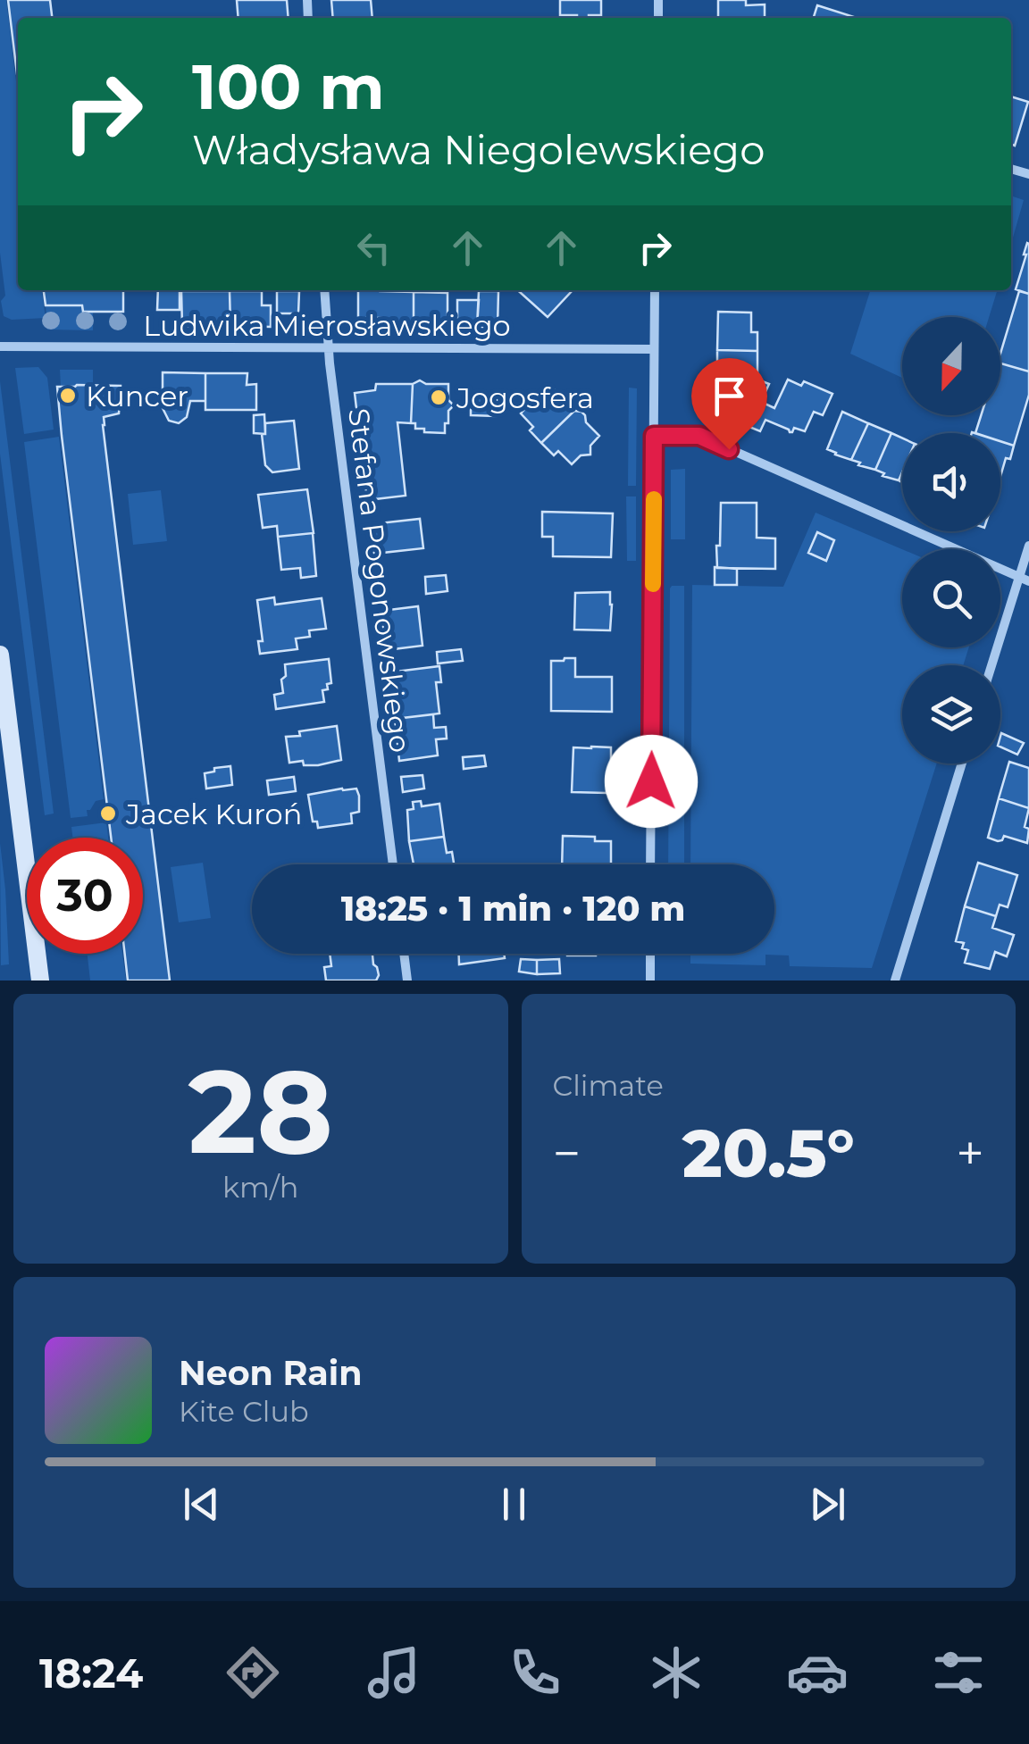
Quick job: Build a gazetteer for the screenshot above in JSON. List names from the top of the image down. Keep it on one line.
{"streets":{"street":["Ludwika Mierosławskiego","Stefana Pogonowskiego"]},"crossings":[["Ludwika Mierosławskiego","Stefana Pogonowskiego"]],"places":["Kuncer","Jogosfera","Jacek Kuroń"],"north":"bottom","page":{"turn":["100 m","Władysława Niegolewskiego"],"limit":"30","trip":"18:25 · 1 min · 120 m","tile":[["28","km/h"],"Climate"],"heat":["−","20.5°","+"],"song":["Neon Rain","Kite Club"],"tabs":"18:24"}}
